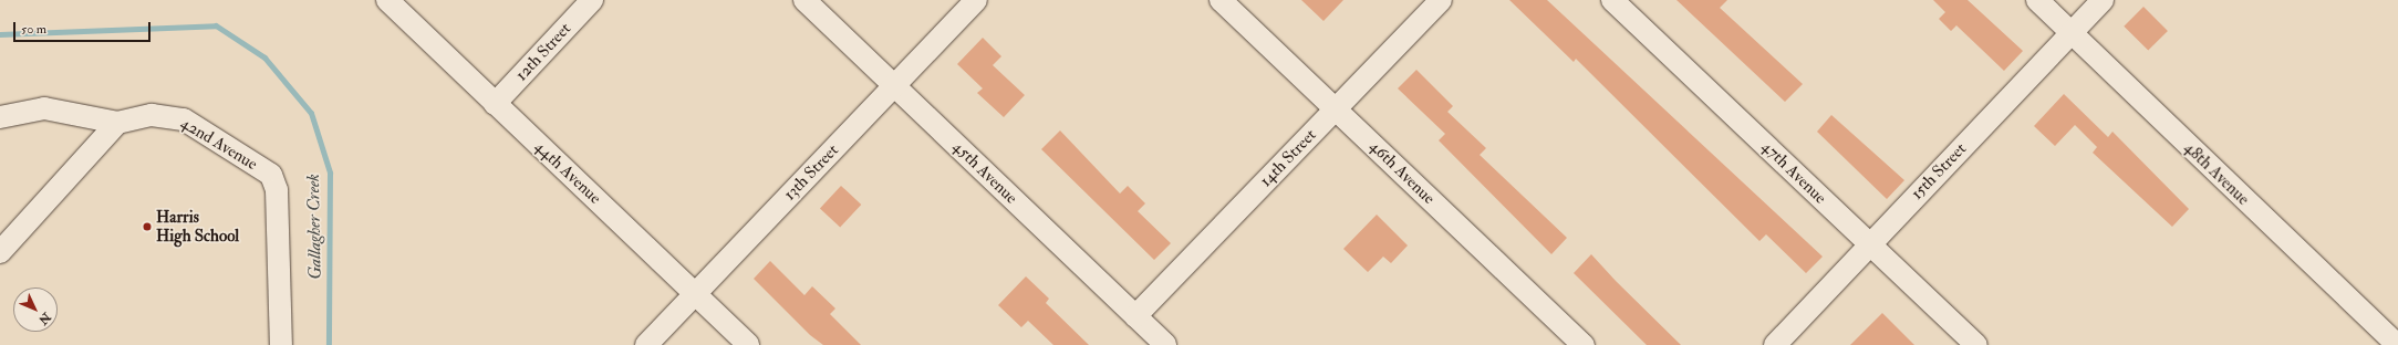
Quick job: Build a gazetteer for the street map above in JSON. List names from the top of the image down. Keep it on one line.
{"streets":{"street":["12th Street","42nd Avenue","14th Street","15th Street","44th Avenue","13th Street","45th Avenue","46th Avenue","47th Avenue","48th Avenue"]},"crossings":[["12th Street","44th Avenue"],["14th Street","45th Avenue"],["14th Street","46th Avenue"],["15th Street","47th Avenue"],["15th Street","48th Avenue"],["44th Avenue","13th Street"],["13th Street","45th Avenue"]],"water":["Gallagher Creek"],"places":["Harris High School"],"scale_bar":"50 m","north":"bottom right"}
